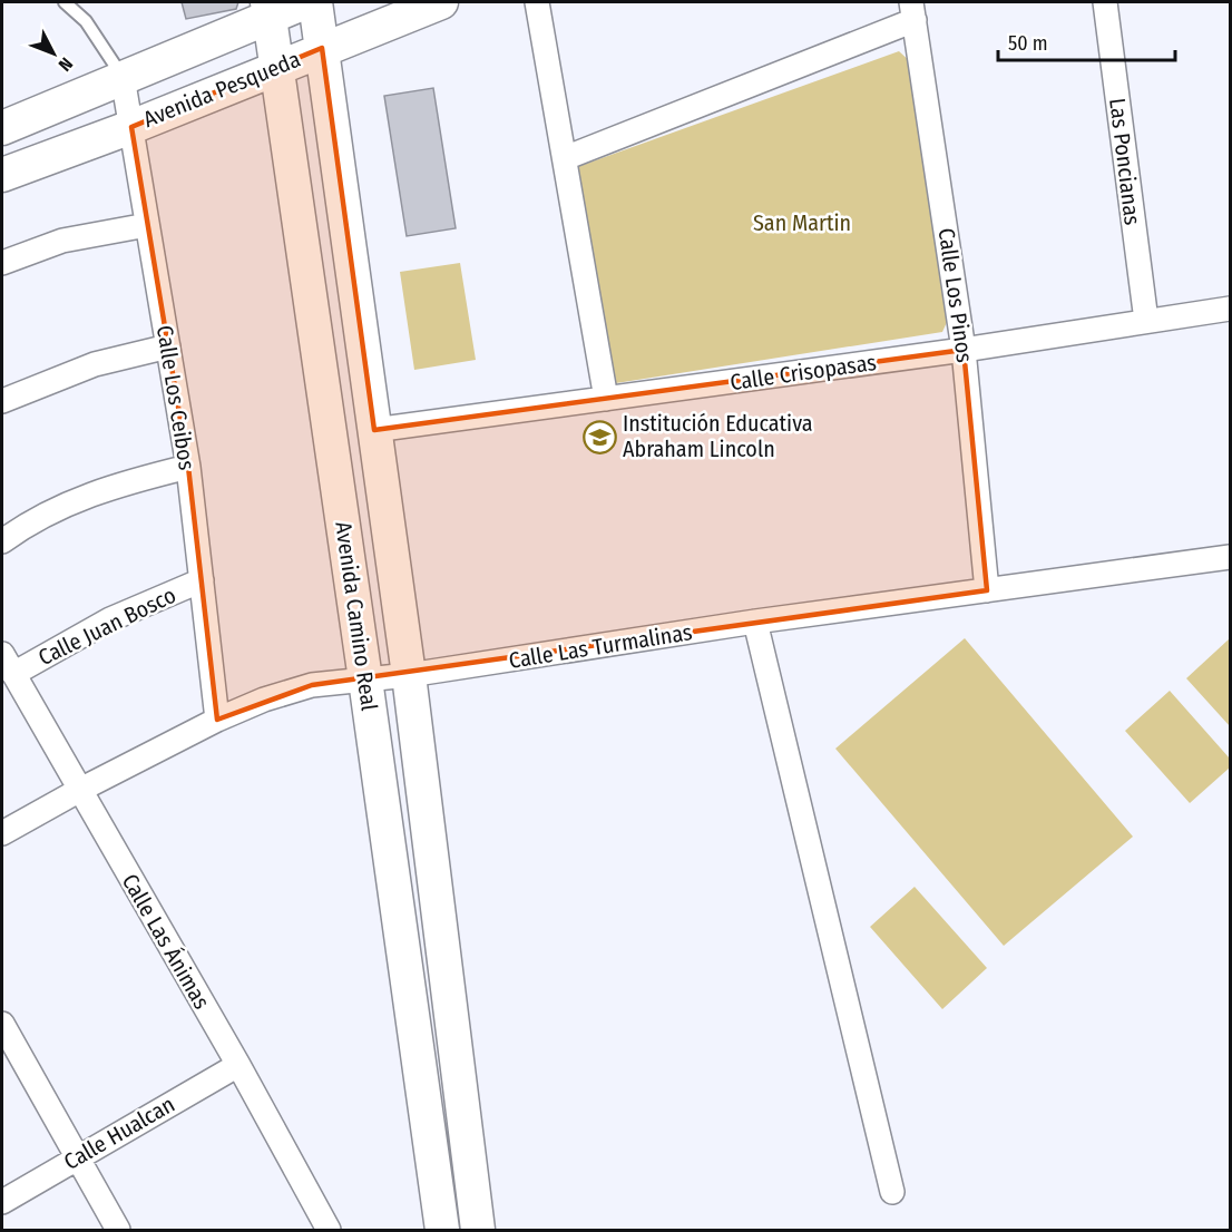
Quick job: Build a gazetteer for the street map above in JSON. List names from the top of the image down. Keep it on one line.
{"streets":{"street":["Avenida Pesqueda","Las Poncianas","Calle Los Pinos","Calle Crisopasas","Calle Los Ceibos","Avenida Camino Real","Calle Juan Bosco","Calle Las Turmalinas","Calle Las Ánimas","Calle Hualcan"]},"crossings":[["Avenida Pesqueda","Calle Los Ceibos"],["Avenida Pesqueda","Avenida Camino Real"],["Las Poncianas","Calle Crisopasas"],["Calle Los Pinos","Calle Crisopasas"],["Calle Los Pinos","Calle Las Turmalinas"],["Calle Crisopasas","Avenida Camino Real"],["Calle Los Ceibos","Calle Juan Bosco"],["Calle Los Ceibos","Calle Las Turmalinas"],["Avenida Camino Real","Calle Las Turmalinas"],["Calle Juan Bosco","Calle Las Ánimas"],["Calle Las Turmalinas","Calle Las Ánimas"],["Calle Las Ánimas","Calle Hualcan"]],"parks":["San Martin"],"places":{"school or university":["Institución Educativa Abraham Lincoln"]},"scale_bar":"50 m","north":"bottom right"}
